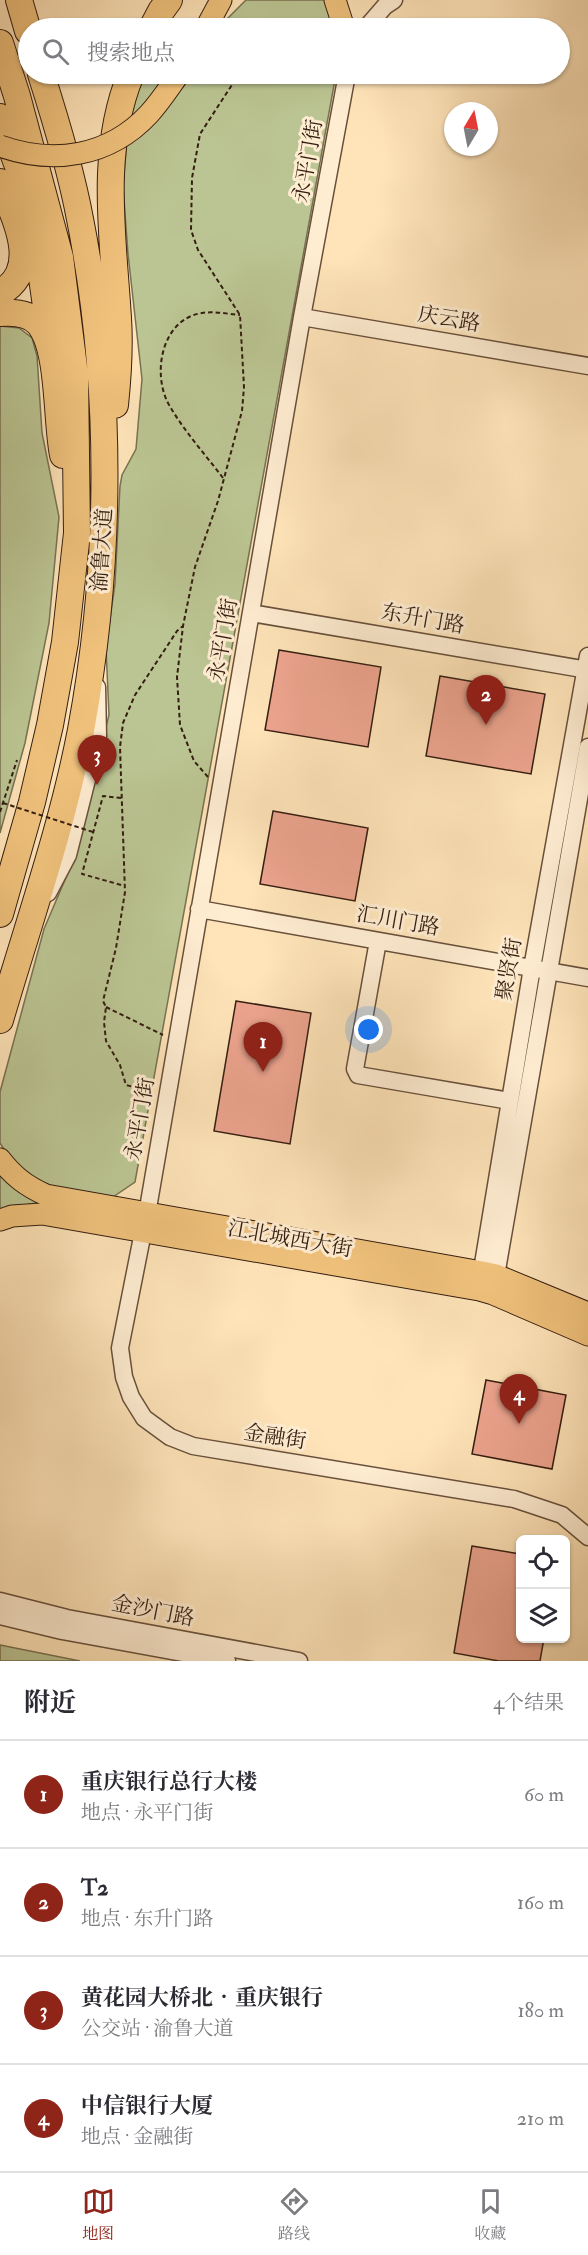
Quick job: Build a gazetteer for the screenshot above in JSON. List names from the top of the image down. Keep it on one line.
{"streets":{"highway":["渝鲁大道"],"main road":["江北城西大街"],"street":["永平门街","庆云路","东升门路","汇川门路","聚贤街","金融街","金沙门路"]},"crossings":[["永平门街","庆云路"],["永平门街","东升门路"],["永平门街","汇川门路"],["永平门街","江北城西大街"],["永平门街","金融街"],["东升门路","聚贤街"],["汇川门路","聚贤街"],["聚贤街","江北城西大街"],["江北城西大街","金融街"]],"north":"top","page":{"search":"搜索地点","pins":["2","3","1","4"],"heading":["附近","4个结果"],"list":[{"mark":"1","name":"重庆银行总行大楼","note":"地点 · 永平门街","value":"60 m"},{"mark":"2","name":"T2","note":"地点 · 东升门路","value":"160 m"},{"mark":"3","name":"黄花园大桥北‧重庆银行","note":"公交站 · 渝鲁大道","value":"180 m"},{"mark":"4","name":"中信银行大厦","note":"地点 · 金融街","value":"210 m"}],"nav":["地图","路线","收藏"]}}
